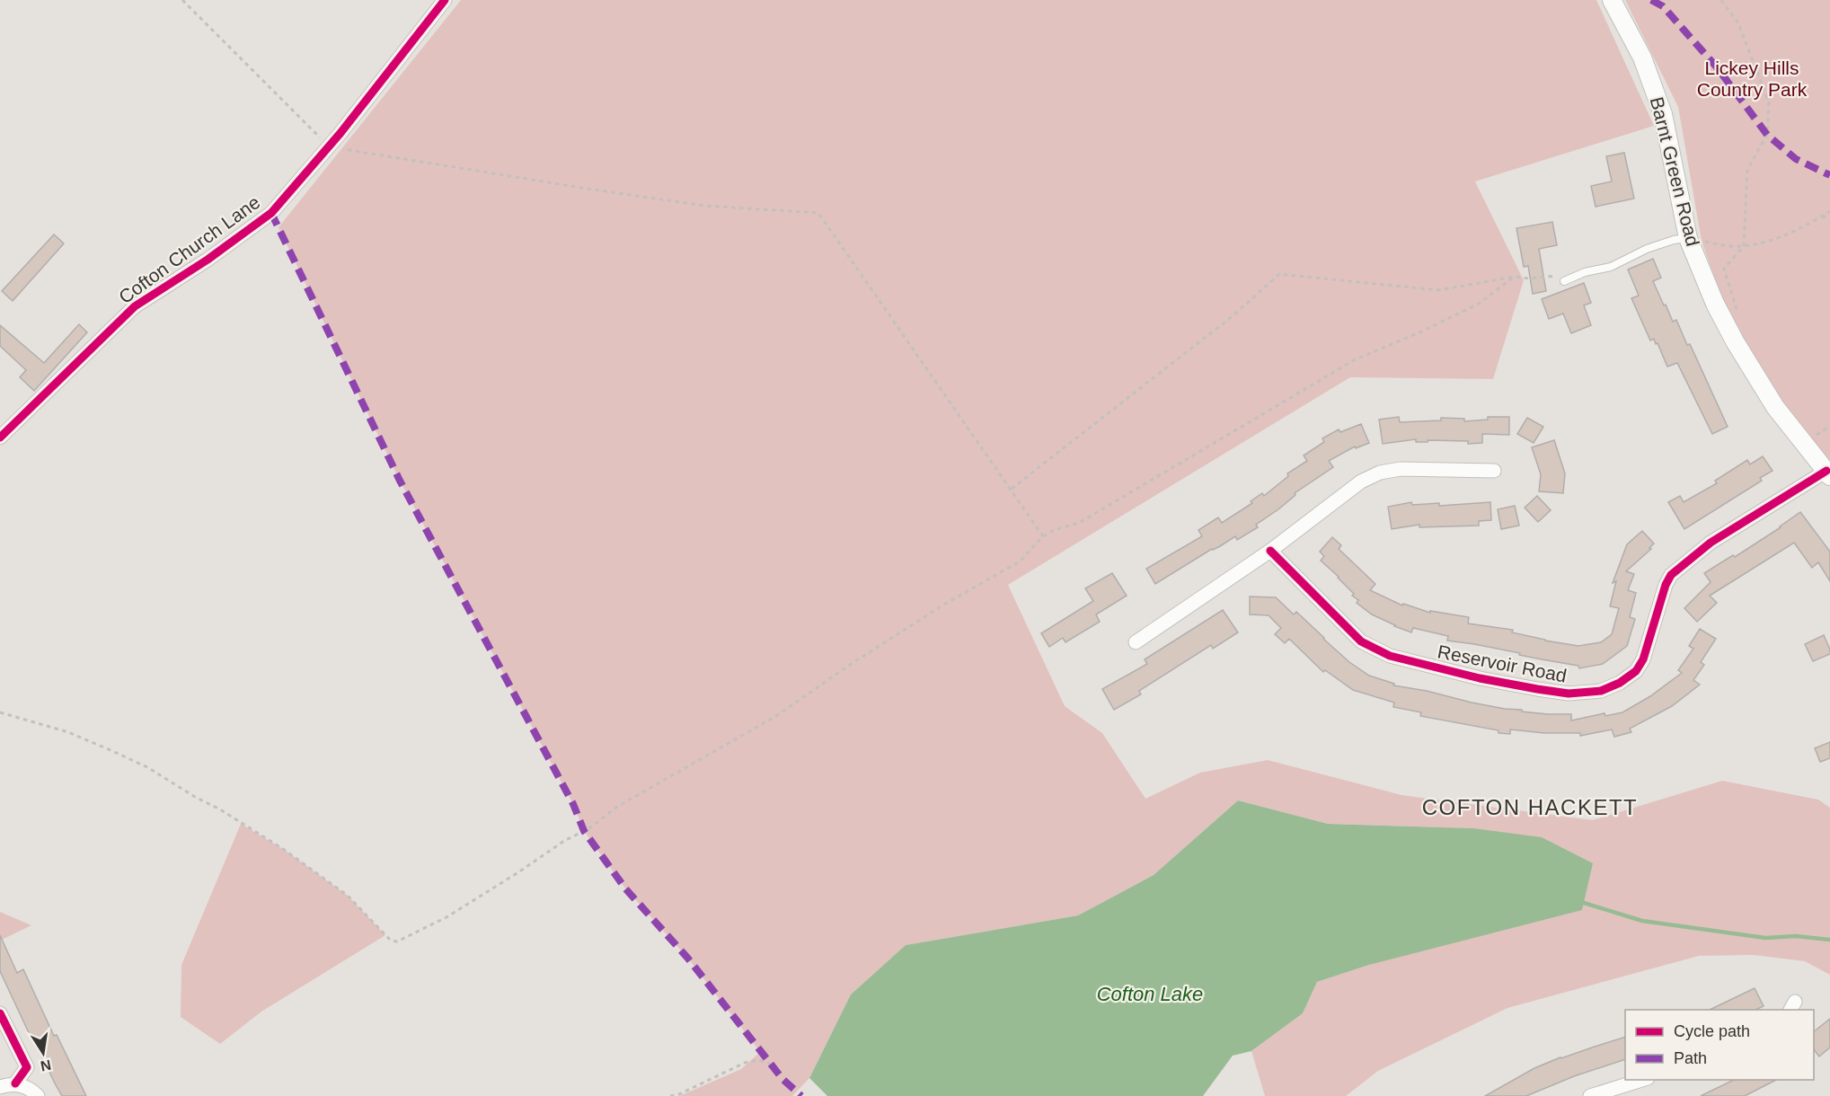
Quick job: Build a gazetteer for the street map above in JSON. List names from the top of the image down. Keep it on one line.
{"streets":{"main road":["Barnt Green Road"],"street":["Cofton Church Lane","Reservoir Road"]},"crossings":[["Barnt Green Road","Reservoir Road"]],"districts":["COFTON HACKETT"],"water":["Cofton Lake"],"parks":["Lickey Hills Country Park"],"legend":["Cycle path","Path"],"north":"bottom"}
